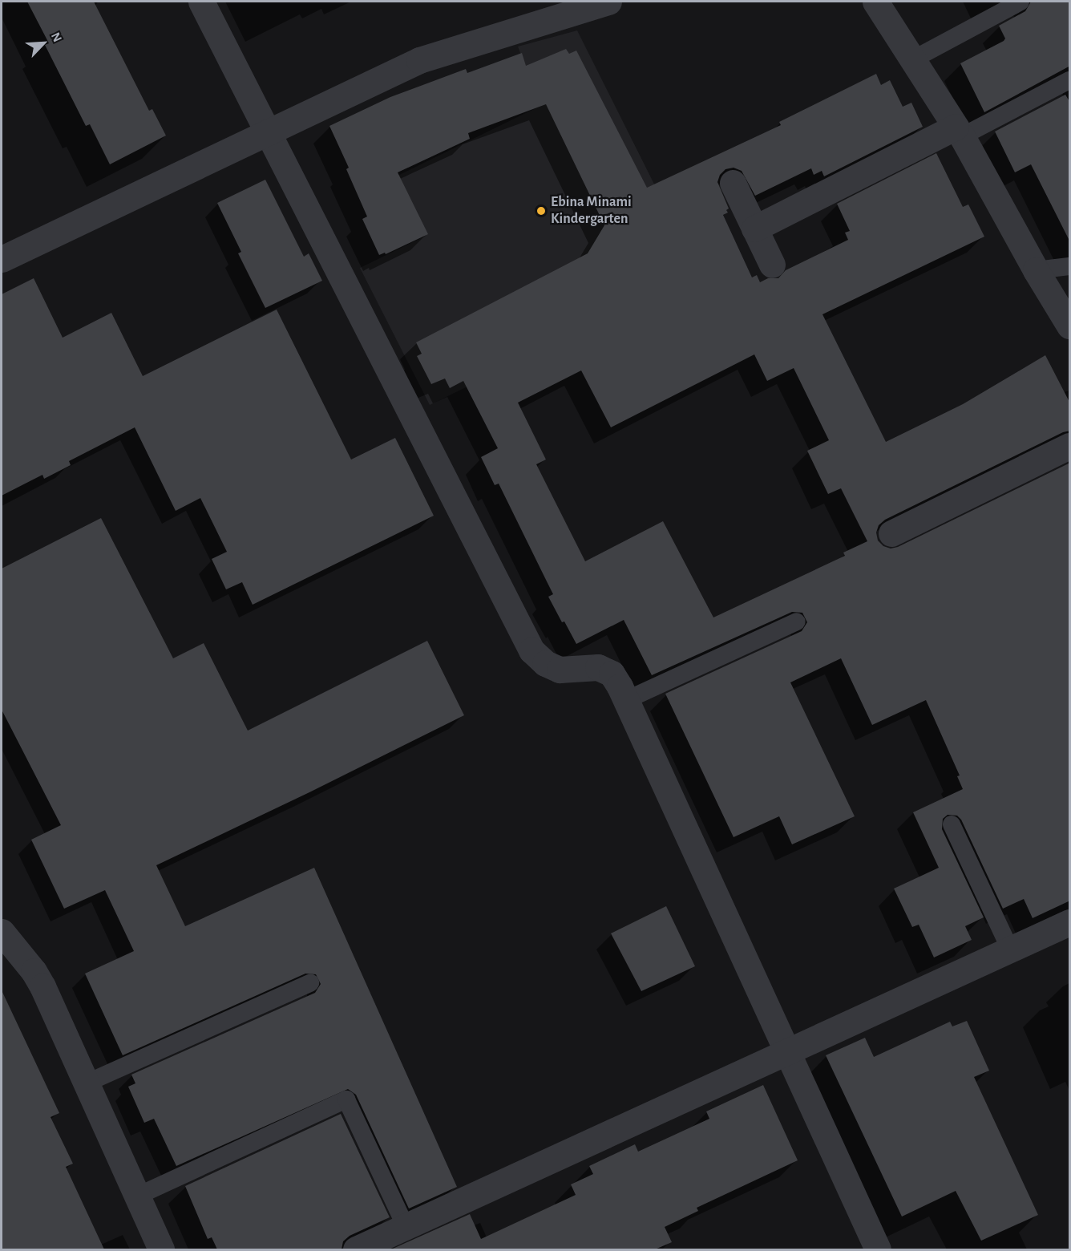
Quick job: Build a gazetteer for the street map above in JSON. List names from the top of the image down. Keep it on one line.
{"places":["Ebina Minami Kindergarten"],"north":"top right"}
